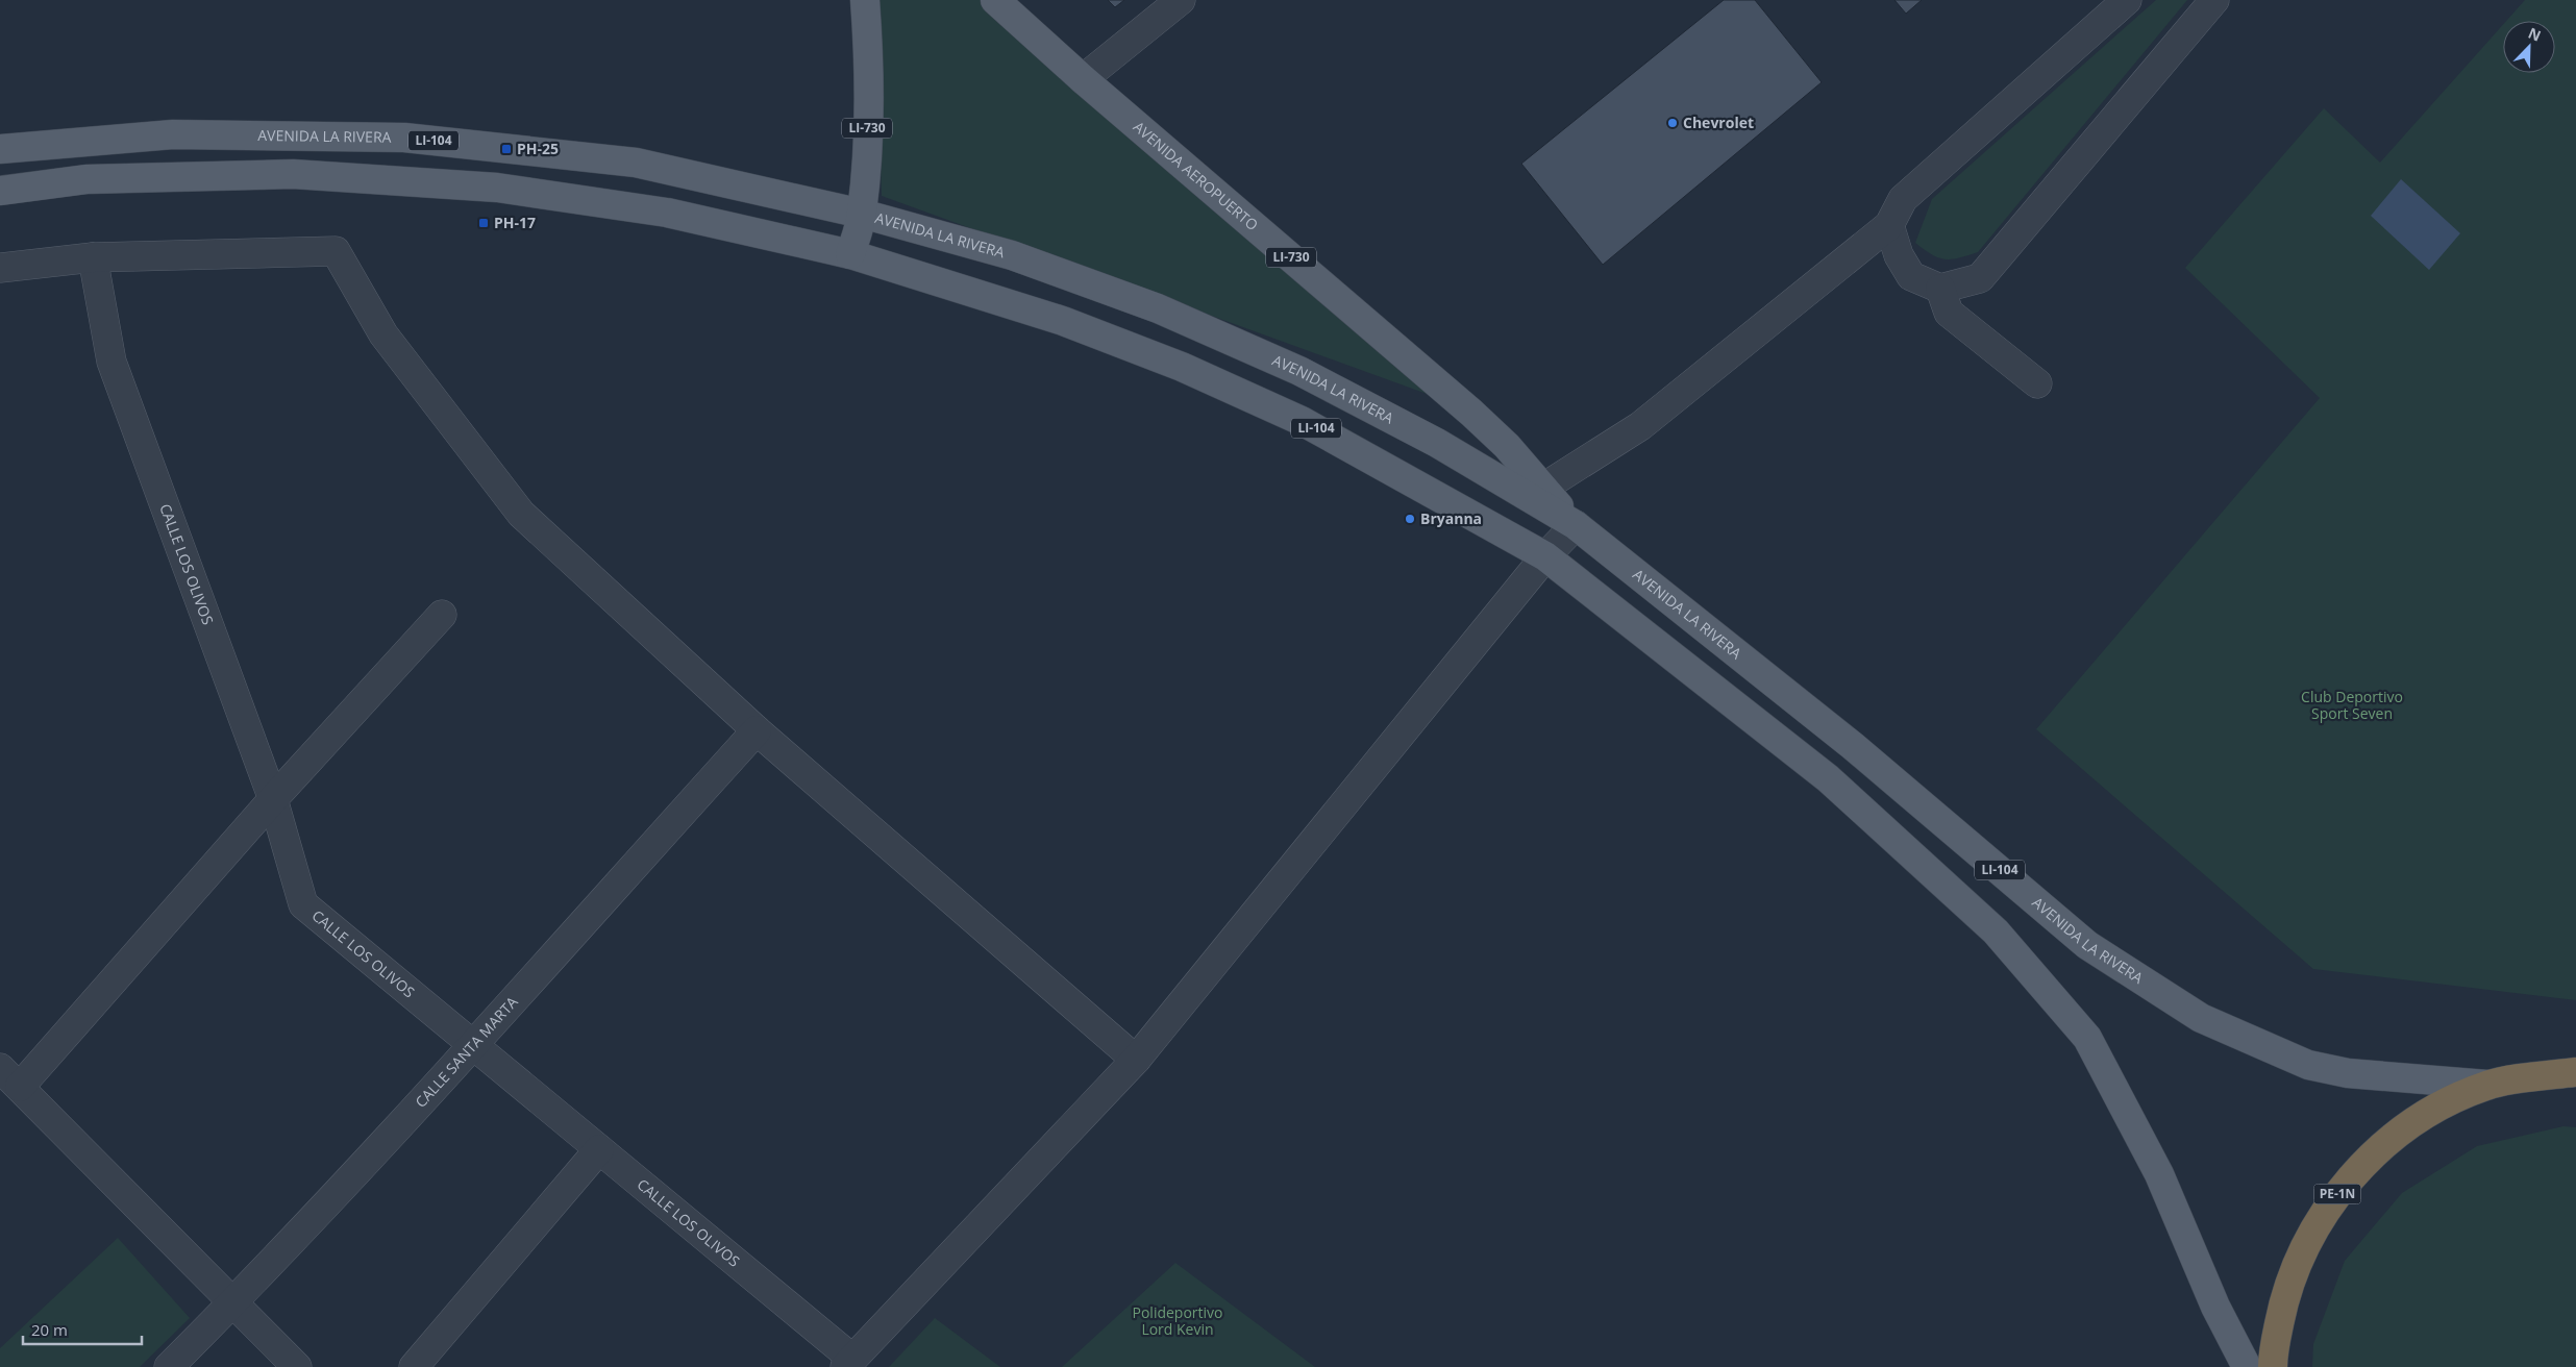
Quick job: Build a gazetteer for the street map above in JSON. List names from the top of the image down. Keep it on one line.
{"streets":{"highway":["PE-1N"],"main road":["LI-730","AVENIDA LA RIVERA","LI-104","AVENIDA AEROPUERTO"],"street":["CALLE LOS OLIVOS","CALLE SANTA MARTA"]},"crossings":[["LI-730","AVENIDA LA RIVERA"],["LI-730","LI-104"],["AVENIDA LA RIVERA","AVENIDA AEROPUERTO"],["AVENIDA LA RIVERA","PE-1N"],["CALLE LOS OLIVOS","CALLE SANTA MARTA"]],"parks":["Club Deportivo Sport Seven","Polideportivo Lord Kevin"],"places":{"other":["Chevrolet","Bryanna"],"transit":["PH-25","PH-17"]},"scale_bar":"20 m","north":"top right"}
